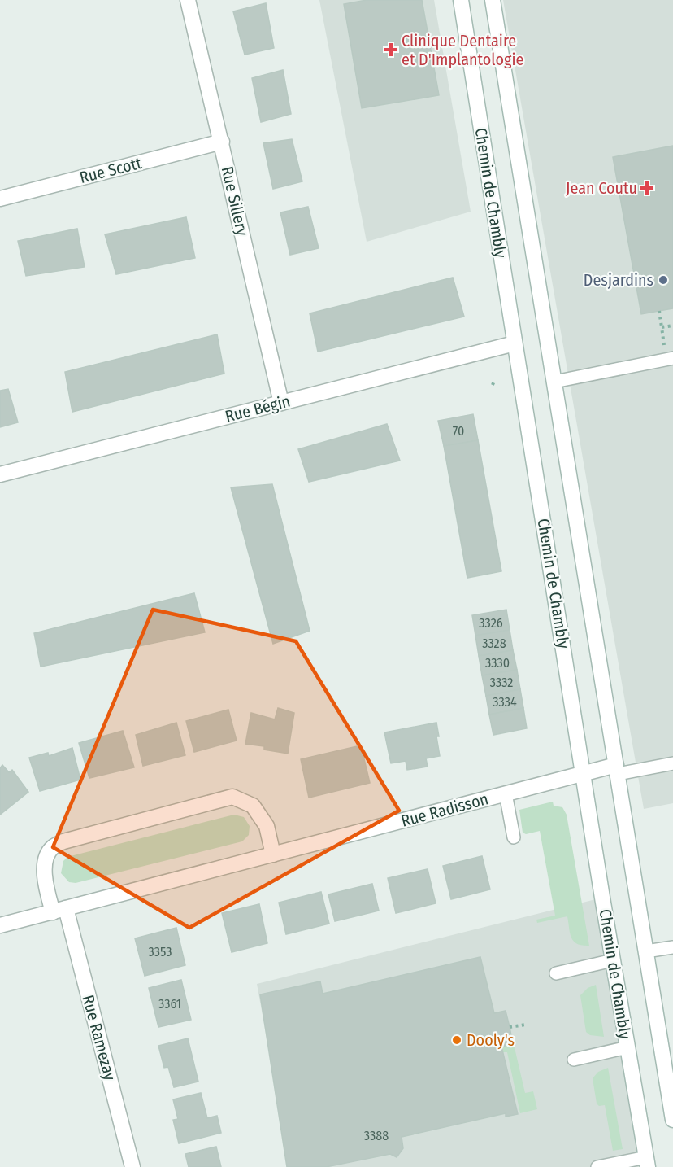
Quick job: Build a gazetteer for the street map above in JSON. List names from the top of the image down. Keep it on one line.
{"streets":{"street":["Rue Scott","Chemin de Chambly","Rue Sillery","Rue Bégin","Rue Radisson","Rue Ramezay"]},"crossings":[["Rue Scott","Rue Sillery"],["Chemin de Chambly","Rue Bégin"],["Chemin de Chambly","Rue Radisson"],["Rue Sillery","Rue Bégin"],["Rue Radisson","Rue Ramezay"]],"places":{"health":["Clinique Dentaire et D'Implantologie","Jean Coutu"],"other":["Desjardins","Dooly's"]},"house_numbers":["70","3326","3328","3330","3332","3334","3353","3361","3388"]}
